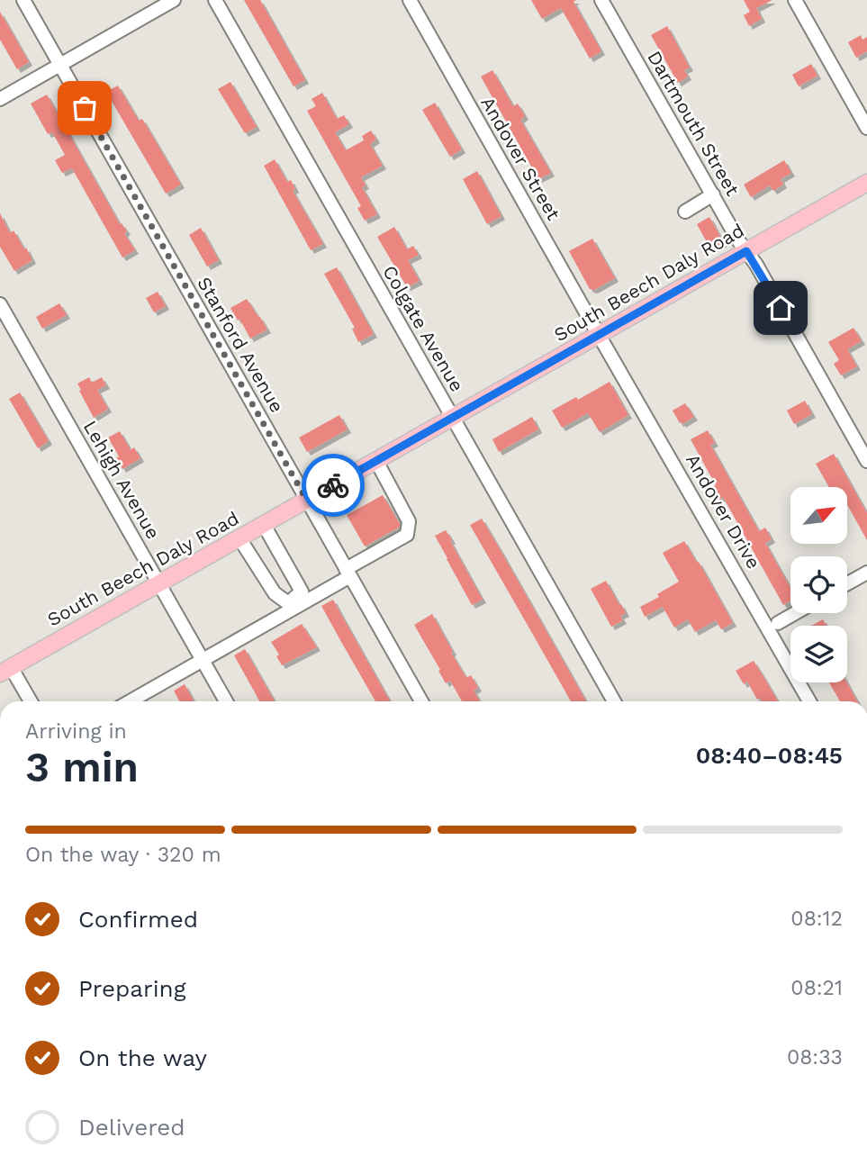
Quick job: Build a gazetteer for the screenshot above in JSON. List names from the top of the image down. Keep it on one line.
{"streets":{"main road":["South Beech Daly Road"],"street":["Dartmouth Street","Andover Street","Colgate Avenue","Stanford Avenue","Lehigh Avenue","Andover Drive"]},"crossings":[["Dartmouth Street","South Beech Daly Road"],["Andover Street","South Beech Daly Road"],["Andover Street","Andover Drive"],["South Beech Daly Road","Colgate Avenue"],["South Beech Daly Road","Stanford Avenue"],["South Beech Daly Road","Lehigh Avenue"],["South Beech Daly Road","Andover Drive"]],"north":"top right","page":{"heading":["3 min","Arriving in","08:40–08:45"],"bar":"On the way · 320 m","list":[["Confirmed","08:12"],["Preparing","08:21"],["On the way","08:33"],"Delivered"]}}
